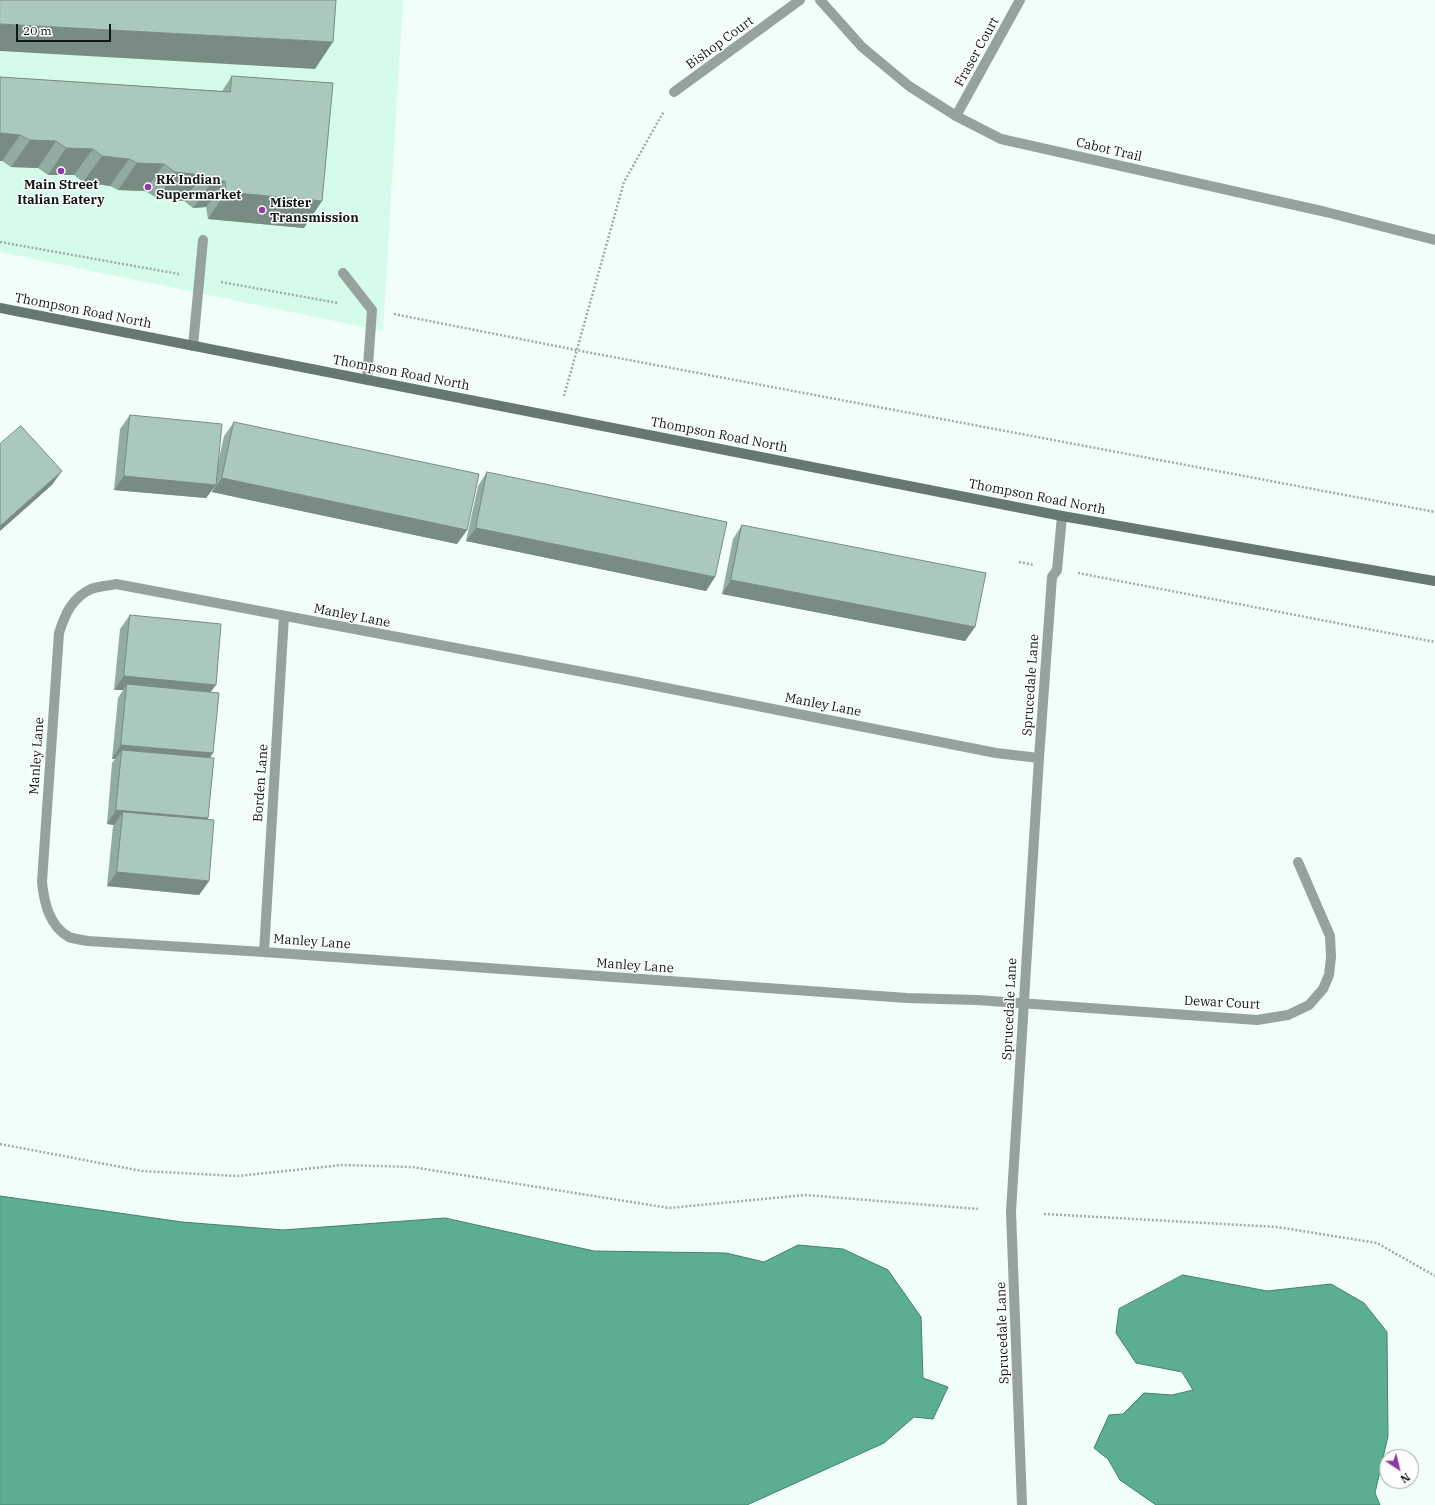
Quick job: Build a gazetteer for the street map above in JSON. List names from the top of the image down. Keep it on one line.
{"streets":{"main road":["Thompson Road North"],"street":["Bishop Court","Fraser Court","Cabot Trail","Manley Lane","Sprucedale Lane","Borden Lane","Dewar Court"]},"crossings":[["Fraser Court","Cabot Trail"],["Thompson Road North","Sprucedale Lane"],["Manley Lane","Sprucedale Lane"],["Manley Lane","Borden Lane"],["Manley Lane","Dewar Court"],["Sprucedale Lane","Dewar Court"]],"places":["Main Street Italian Eatery","RK Indian Supermarket","Mister Transmission"],"scale_bar":"20 m","north":"bottom right"}
